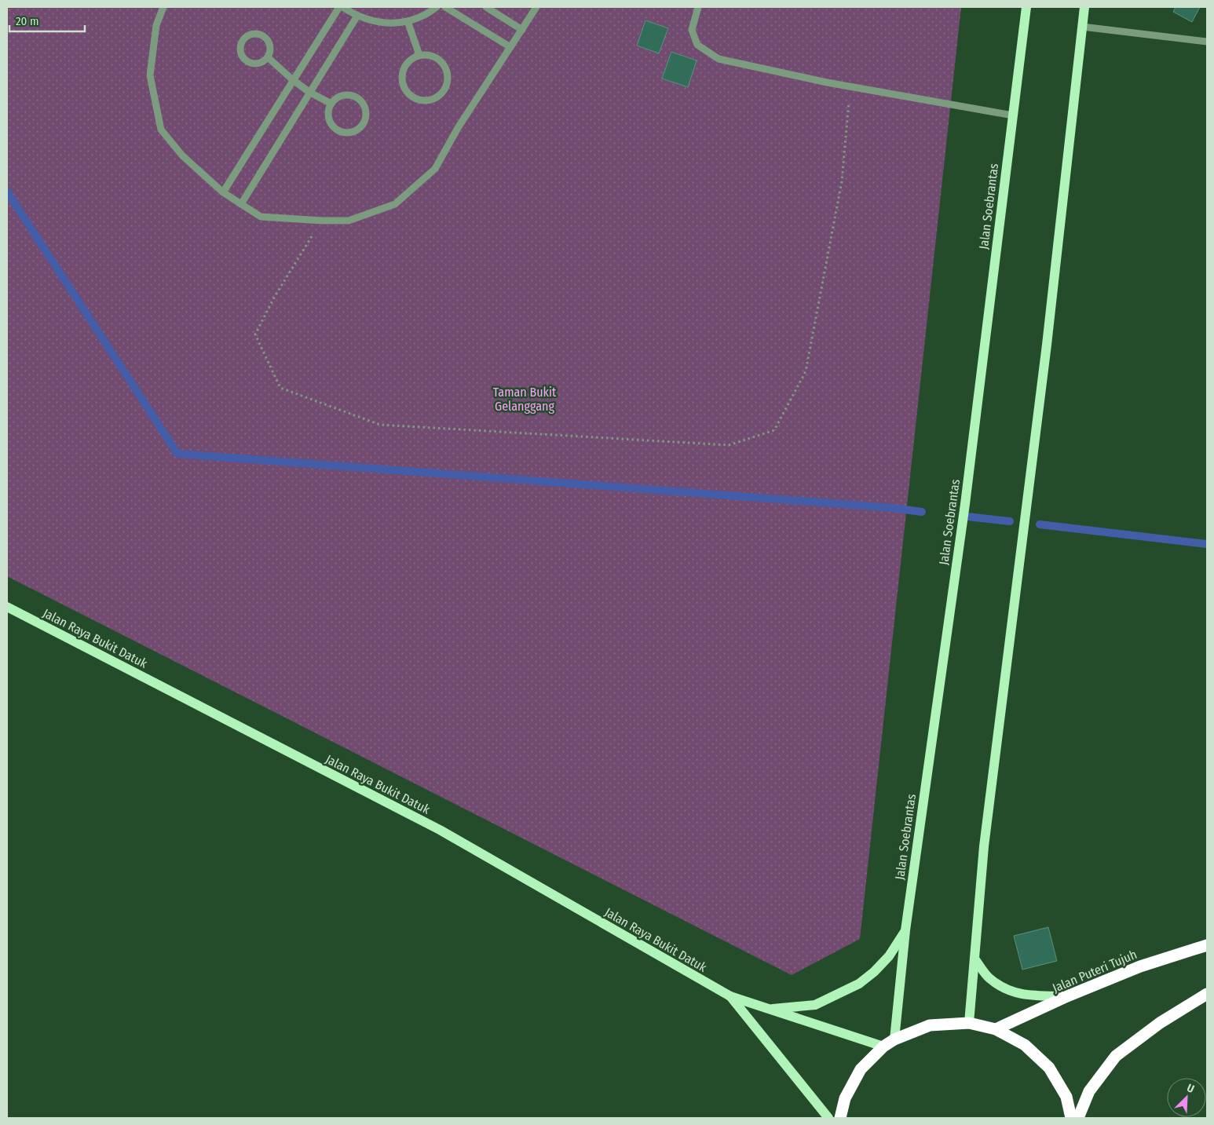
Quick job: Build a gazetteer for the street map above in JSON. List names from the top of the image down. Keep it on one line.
{"streets":{"highway":["Jalan Puteri Tujuh"],"main road":["Jalan Soebrantas","Jalan Raya Bukit Datuk"]},"parks":["Taman Bukit Gelanggang"],"scale_bar":"20 m","north":"top right"}
